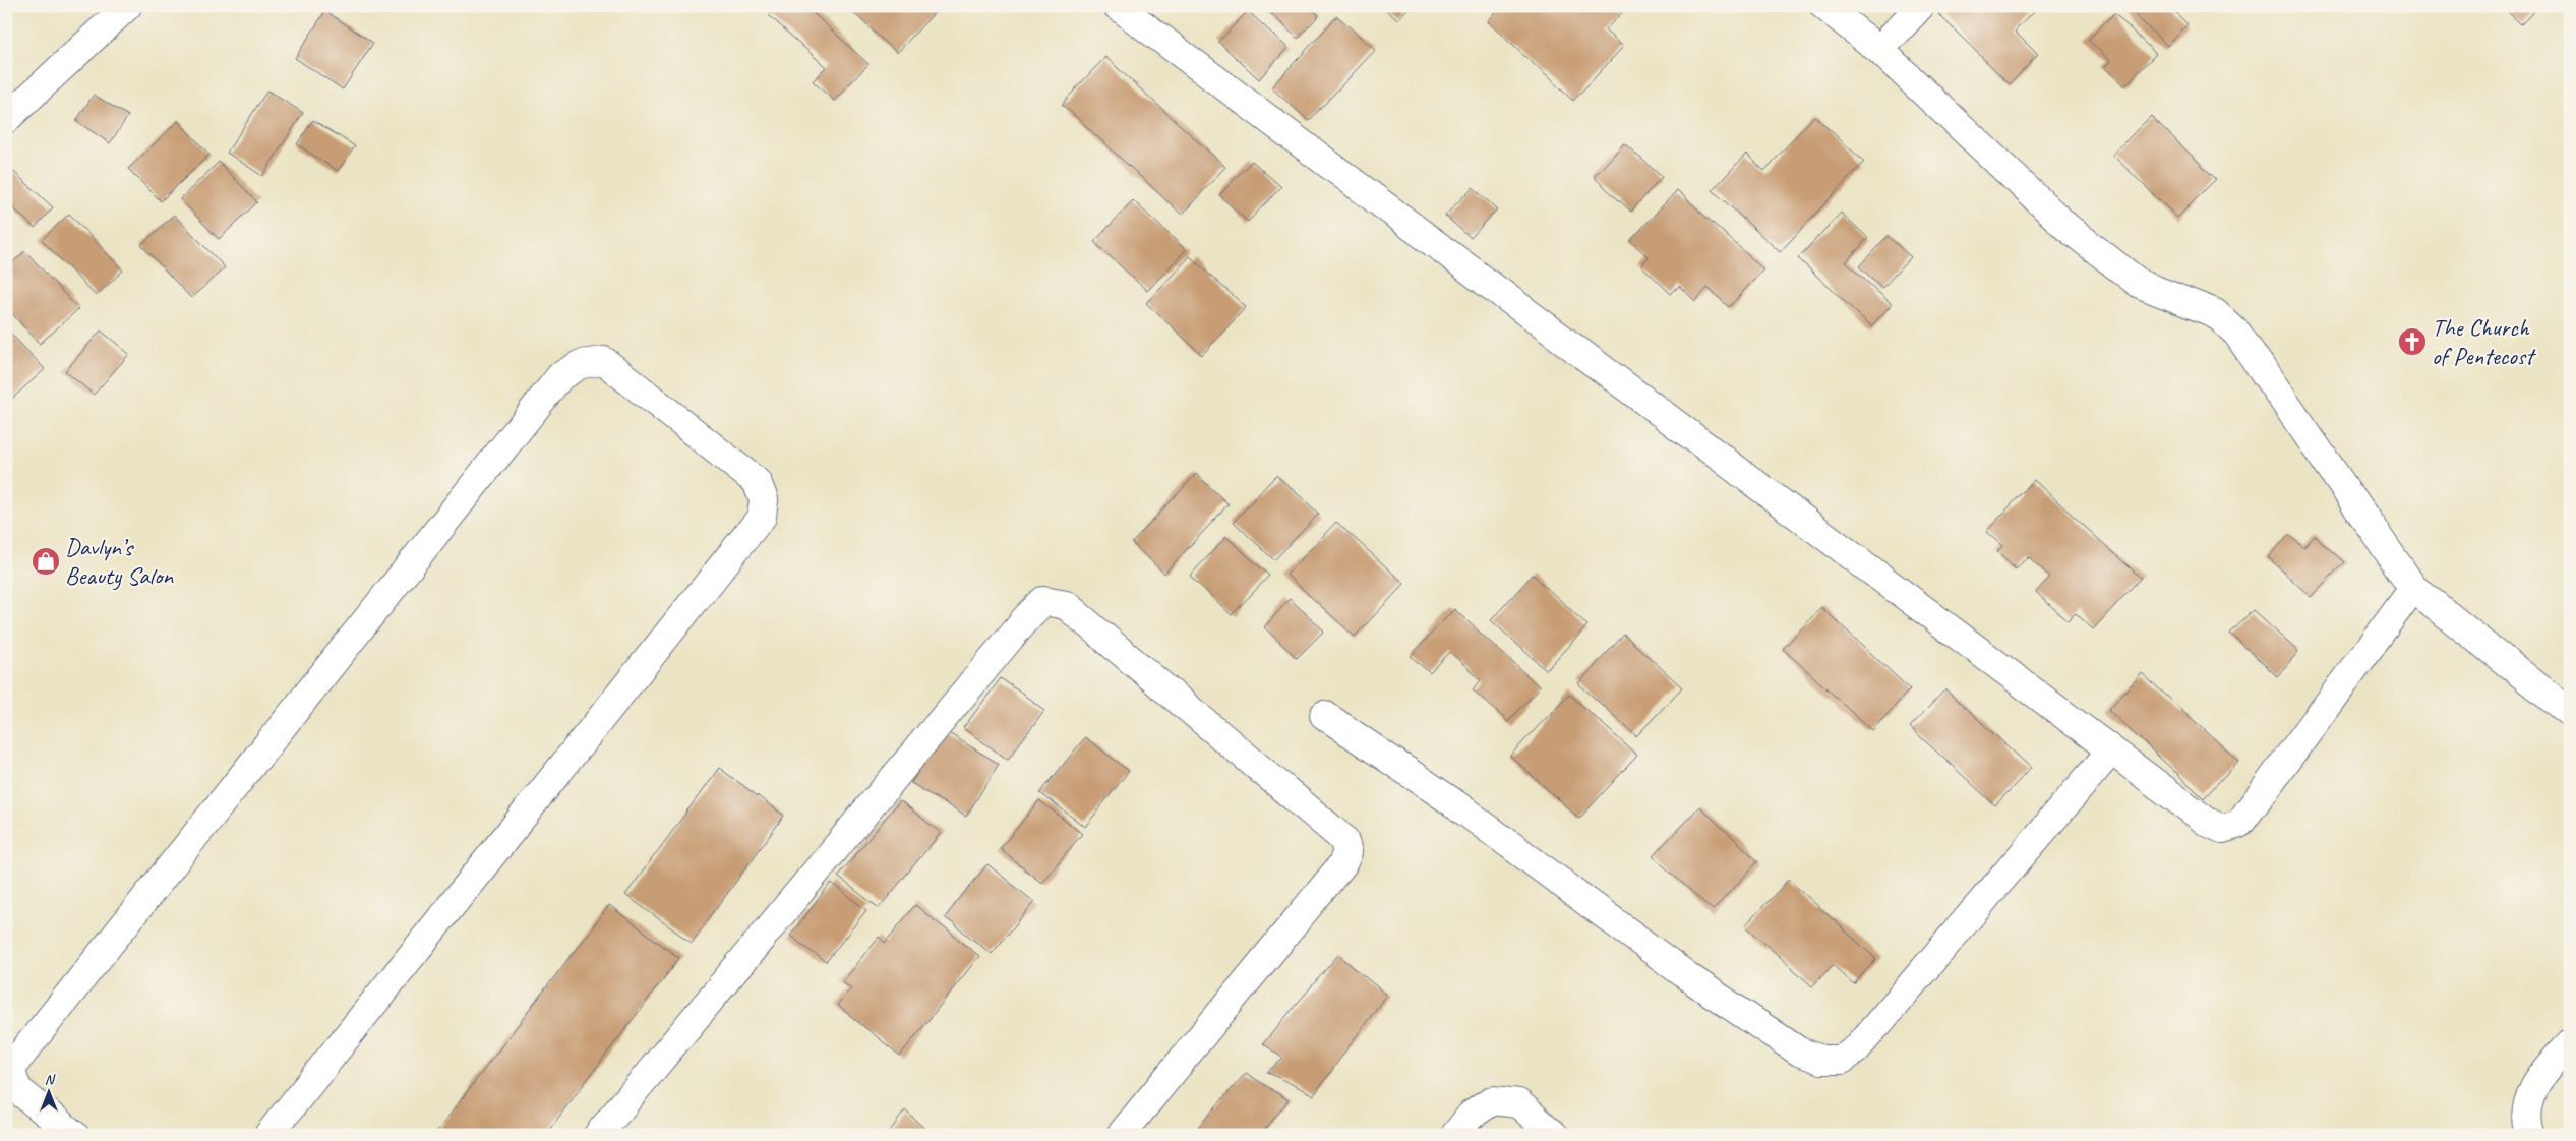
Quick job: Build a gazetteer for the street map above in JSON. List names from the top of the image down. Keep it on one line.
{"places":{"church":["The Church of Pentecost"],"shop":["Davlyn’s Beauty Salon"]},"north":"top"}
